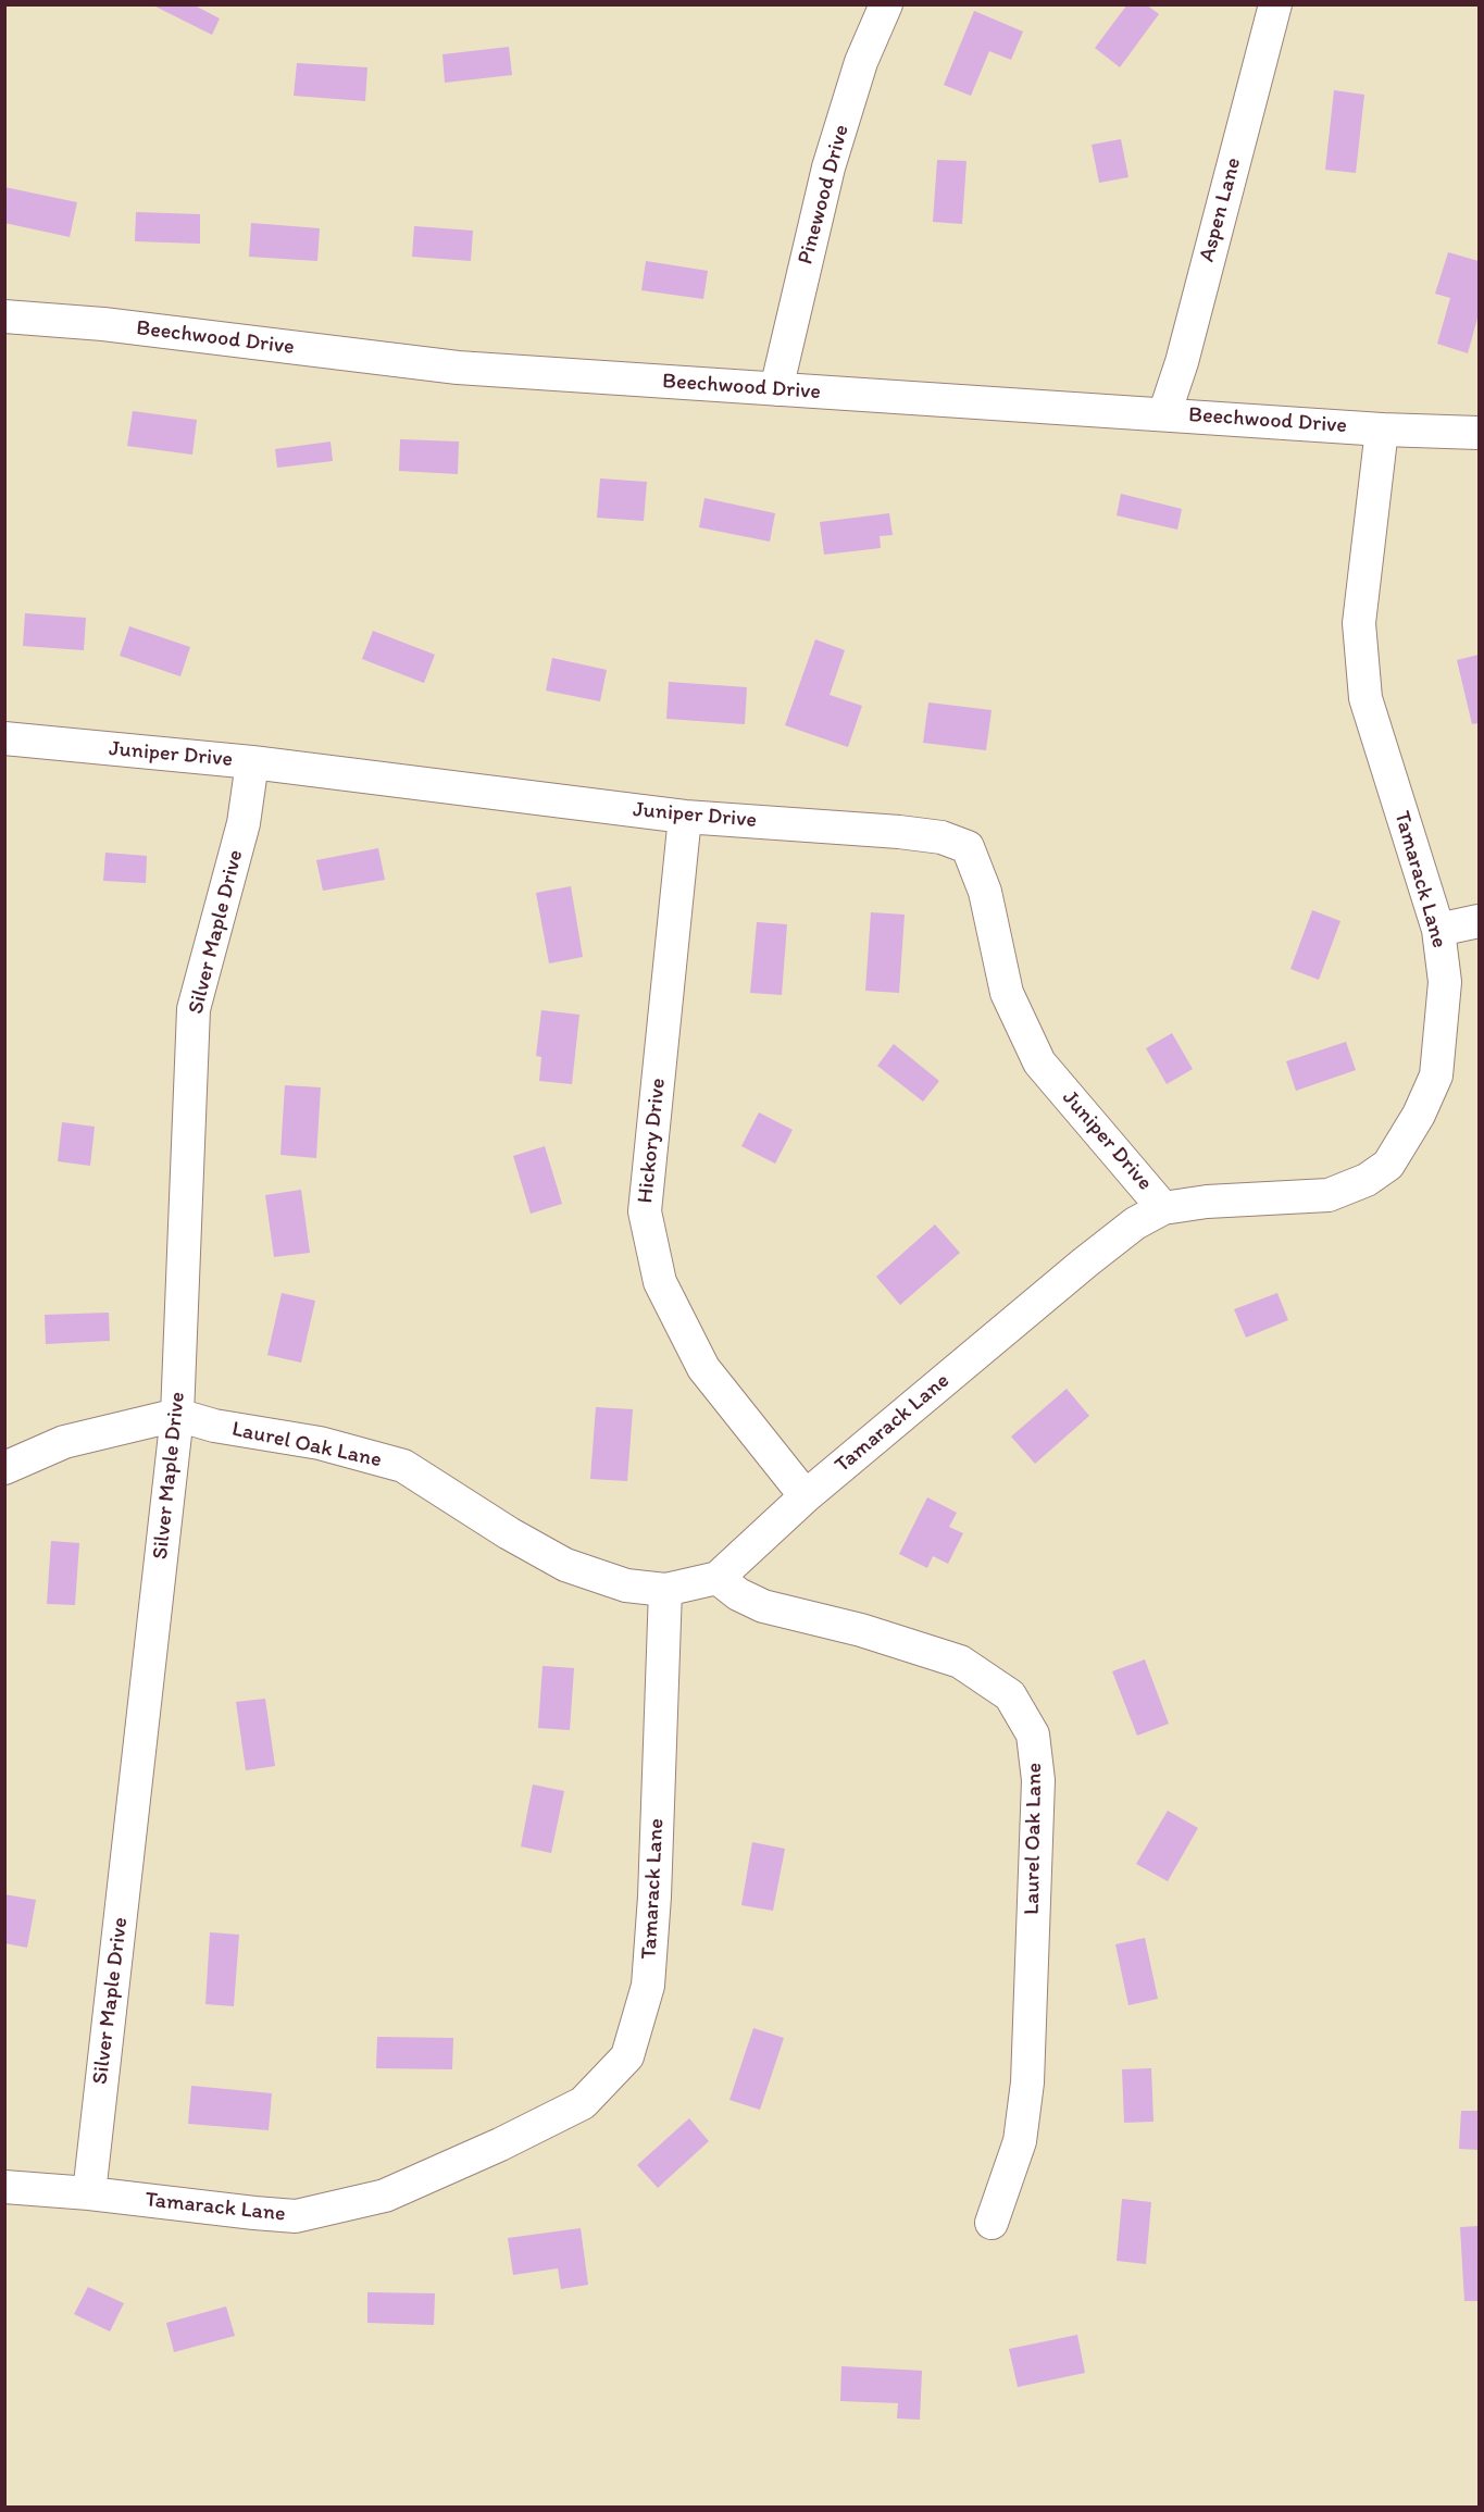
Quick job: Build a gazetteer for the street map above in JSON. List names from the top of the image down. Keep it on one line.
{"streets":{"street":["Pinewood Drive","Aspen Lane","Beechwood Drive","Juniper Drive","Tamarack Lane","Silver Maple Drive","Hickory Drive","Laurel Oak Lane"]},"crossings":[["Pinewood Drive","Beechwood Drive"],["Aspen Lane","Beechwood Drive"],["Beechwood Drive","Tamarack Lane"],["Juniper Drive","Tamarack Lane"],["Juniper Drive","Silver Maple Drive"],["Juniper Drive","Hickory Drive"],["Tamarack Lane","Silver Maple Drive"],["Tamarack Lane","Hickory Drive"],["Tamarack Lane","Laurel Oak Lane"],["Silver Maple Drive","Laurel Oak Lane"]]}
